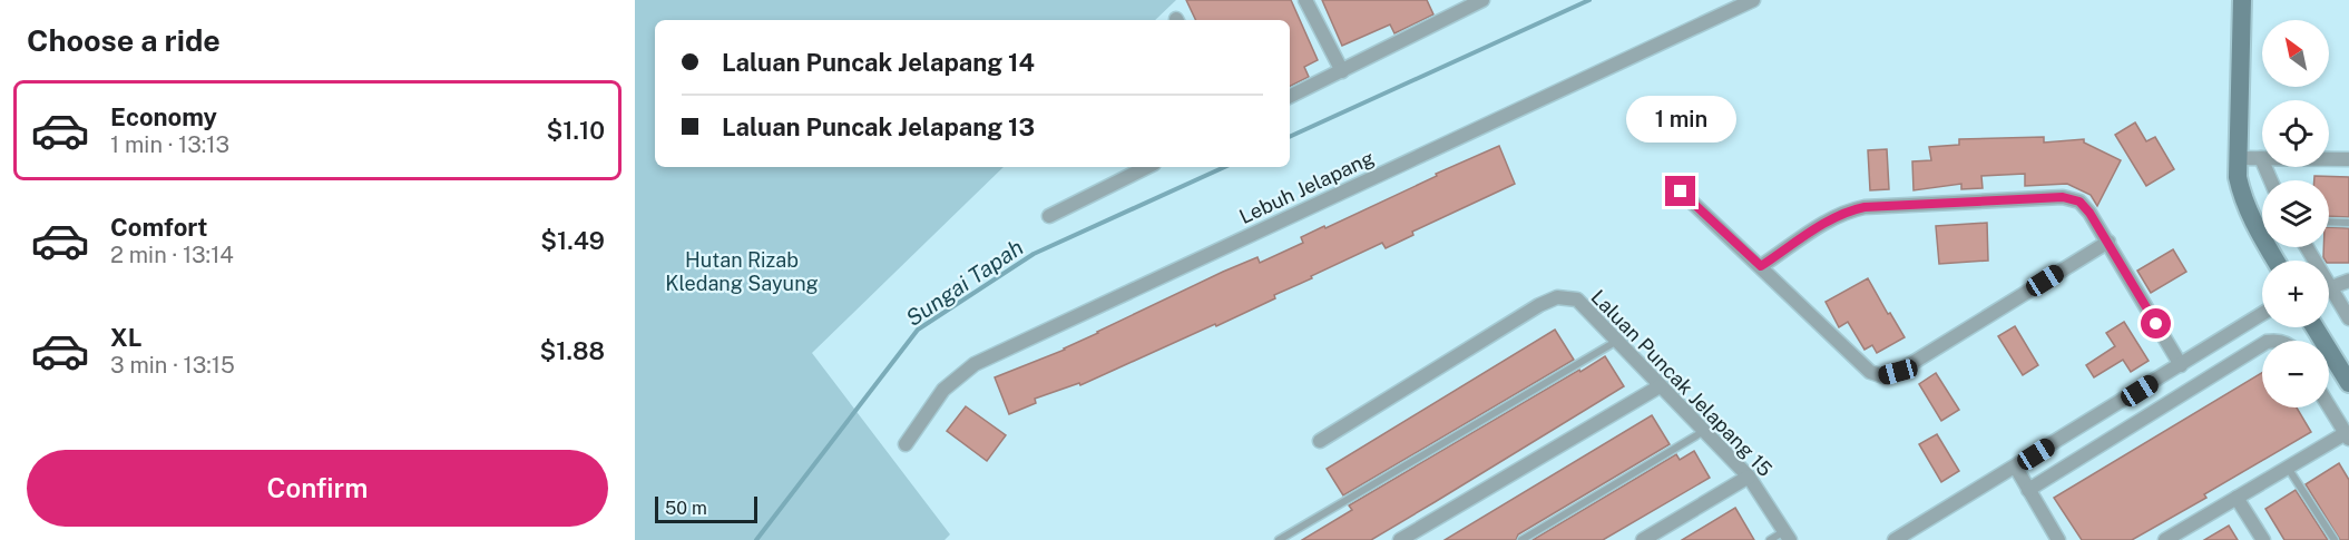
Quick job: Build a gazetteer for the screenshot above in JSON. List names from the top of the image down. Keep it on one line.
{"streets":{"street":["Lebuh Jelapang","Laluan Puncak Jelapang 15"]},"water":["Sungai Tapah"],"parks":["Hutan Rizab Kledang Sayung"],"scale_bar":"50 m","north":"top left","page":{"heading":"Choose a ride","map_buttons":["+","−"],"banner":["Laluan Puncak Jelapang 14","Laluan Puncak Jelapang 13"],"list":[{"name":"Economy","note":"1 min · 13:13","value":"$1.10"},{"name":"Comfort","note":"2 min · 13:14","value":"$1.49"},{"name":"XL","note":"3 min · 13:15","value":"$1.88"}],"bubble":"1 min","buttons":"Confirm","scale":"50 m"}}
